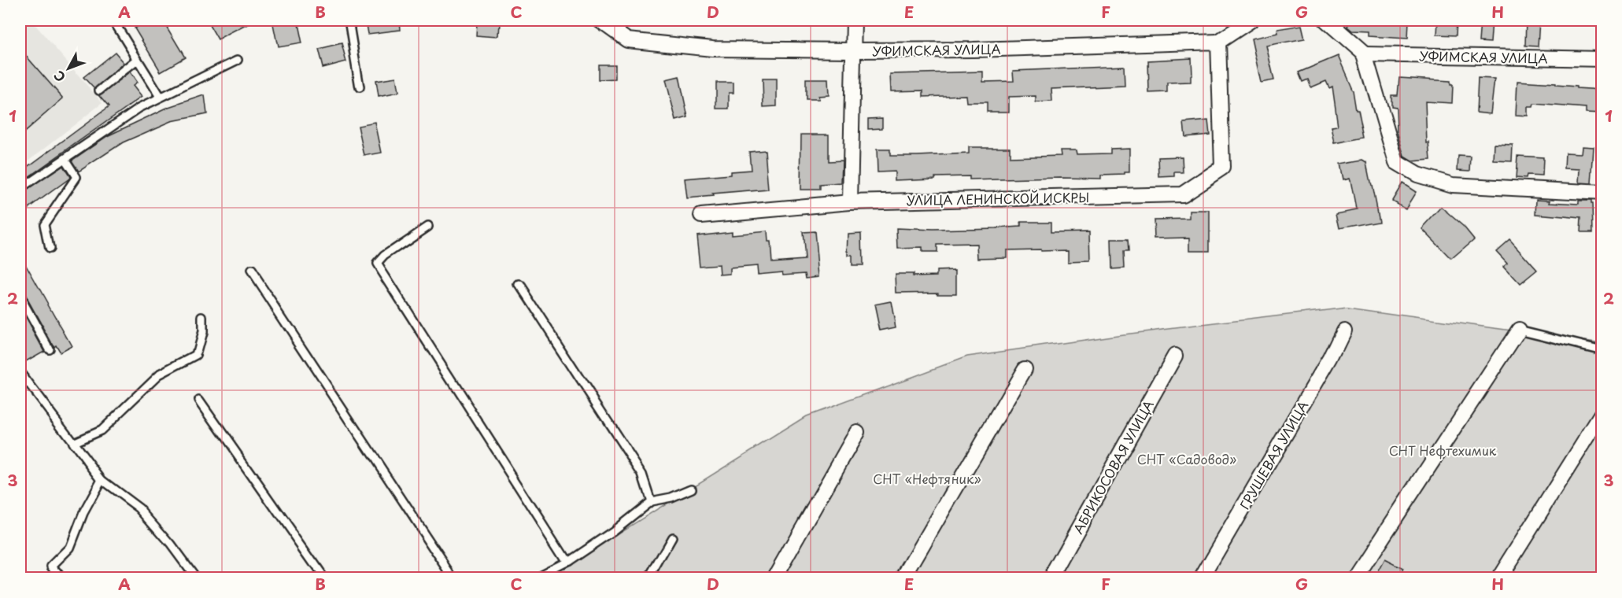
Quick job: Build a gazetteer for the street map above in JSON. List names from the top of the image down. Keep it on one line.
{"streets":{"street":["УФИМСКАЯ УЛИЦА","УЛИЦА ЛЕНИНСКОЙ ИСКРЫ","ГРУШЕВАЯ УЛИЦА","АБРИКОСОВАЯ УЛИЦА"]},"crossings":[["УФИМСКАЯ УЛИЦА","УЛИЦА ЛЕНИНСКОЙ ИСКРЫ"]],"parks":["СНТ Нефтехимик","СНТ «Садовод»","СНТ «Нефтяник»"],"north":"bottom left","grid":{"columns":["A","B","C","D","E","F","G","H"],"rows":["1","2","3"]}}
